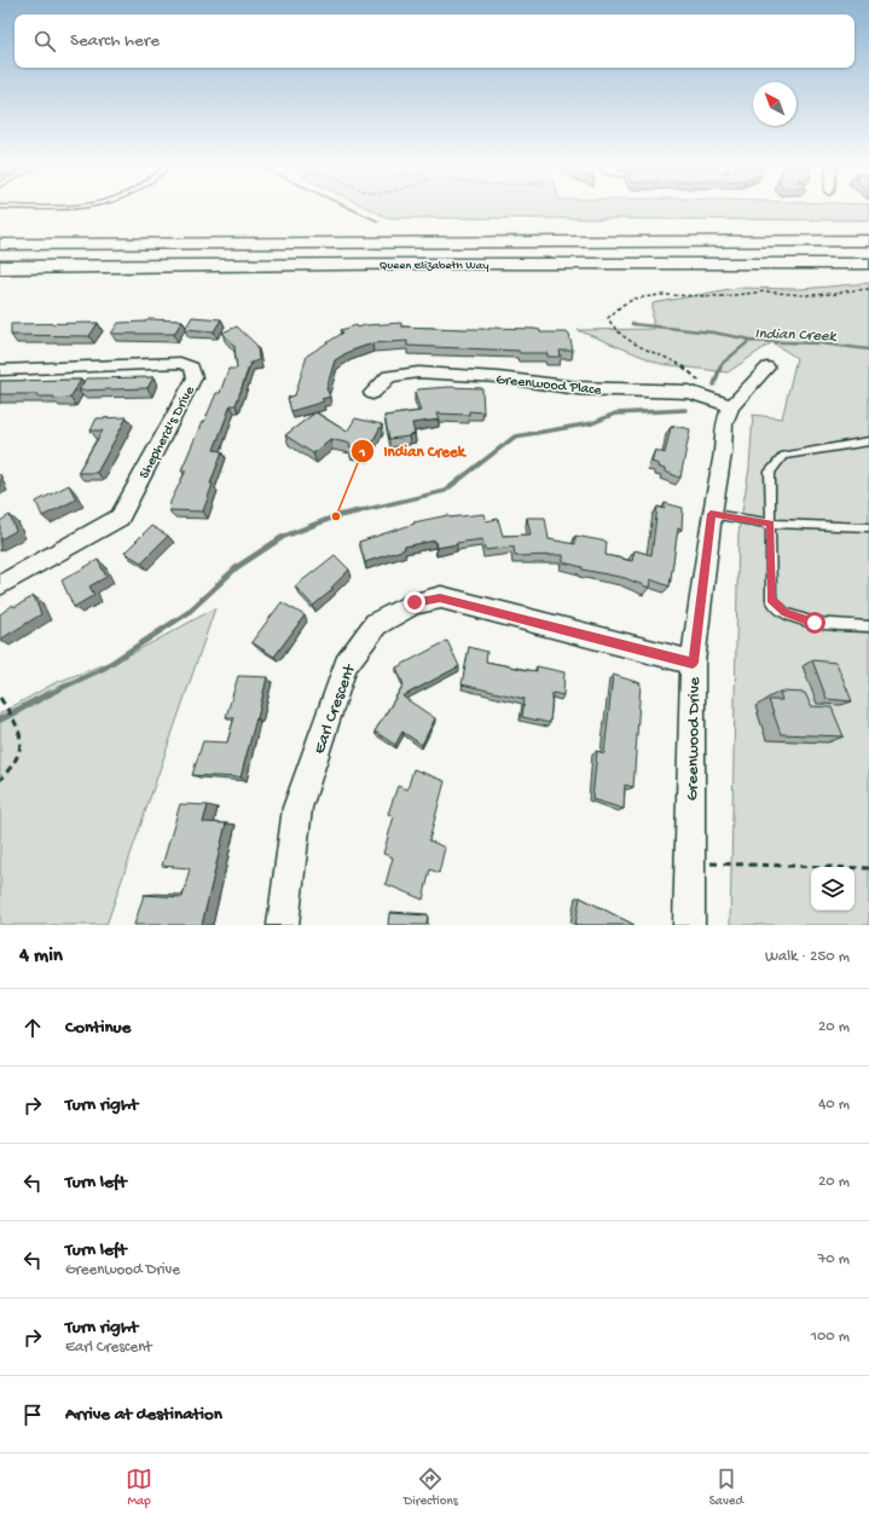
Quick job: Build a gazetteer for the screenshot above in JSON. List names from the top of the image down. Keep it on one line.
{"streets":{"highway":["Queen Elizabeth Way"],"street":["Greenwood Place","Shepherd's Drive","Earl Crescent","Greenwood Drive"]},"crossings":[["Greenwood Place","Greenwood Drive"],["Earl Crescent","Greenwood Drive"]],"water":["Indian Creek"],"places":["Indian Creek"],"north":"top left","page":{"search":"Search here","heading":["4 min","Walk · 250 m"],"list":[["Continue","20 m"],["Turn right","40 m"],["Turn left","20 m"],["Turn left","Greenwood Drive","70 m"],["Turn right","Earl Crescent","100 m"],"Arrive at destination"],"nav":["Map","Directions","Saved"]}}
